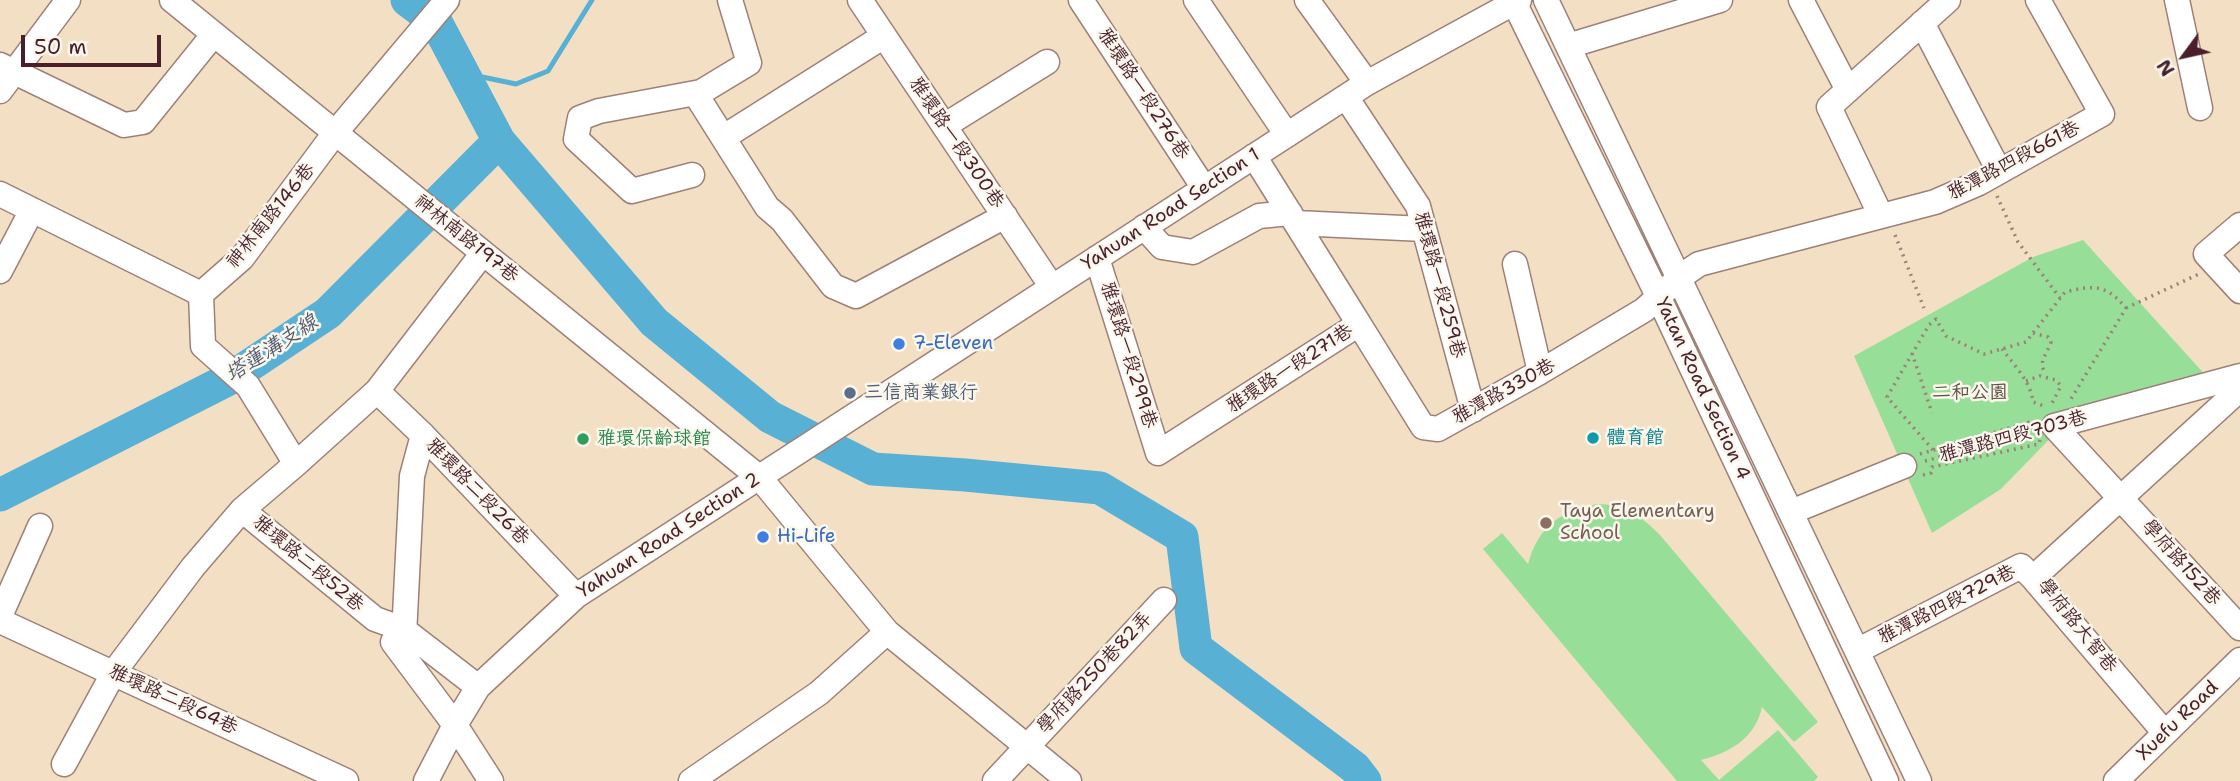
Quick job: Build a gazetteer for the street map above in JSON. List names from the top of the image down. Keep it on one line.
{"streets":{"street":["雅環路一段276巷","雅環路一段300巷","雅潭路四段661巷","Yahuan Road Section 1","神林南路146巷","神林南路197巷","雅環路一段259巷","雅環路一段299巷","雅環路一段271巷","Yatan Road Section 4","雅潭路330巷","雅潭路四段703巷","雅環路二段26巷","Yahuan Road Section 2","學府路152巷","雅環路二段52巷","雅潭路四段729巷","學府路大智巷","學府路250巷82弄","雅環路二段64巷","Xuefu Road"]},"crossings":[["雅環路一段276巷","Yahuan Road Section 1"],["雅環路一段300巷","Yahuan Road Section 1"],["雅潭路四段661巷","Yatan Road Section 4"],["雅潭路四段661巷","雅潭路330巷"],["Yahuan Road Section 1","雅環路一段259巷"],["Yahuan Road Section 1","雅環路一段299巷"],["Yahuan Road Section 1","雅環路一段271巷"],["Yahuan Road Section 1","Yatan Road Section 4"],["Yahuan Road Section 1","Yahuan Road Section 2"],["神林南路146巷","神林南路197巷"],["神林南路197巷","Yahuan Road Section 2"],["神林南路197巷","學府路250巷82弄"],["雅環路一段259巷","雅潭路330巷"],["雅環路一段299巷","雅環路一段271巷"],["雅環路一段271巷","雅潭路330巷"],["Yatan Road Section 4","雅潭路330巷"],["Yatan Road Section 4","雅潭路四段729巷"],["雅環路二段26巷","Yahuan Road Section 2"],["Yahuan Road Section 2","雅環路二段52巷"],["學府路152巷","學府路大智巷"],["雅潭路四段729巷","學府路大智巷"],["學府路大智巷","Xuefu Road"]],"water":["塔蓮溝支線"],"parks":["二和公園"],"places":["7-Eleven","三信商業銀行","體育館","雅環保齡球館","Taya Elementary School","Hi-Life"],"scale_bar":"50 m","north":"bottom left"}
